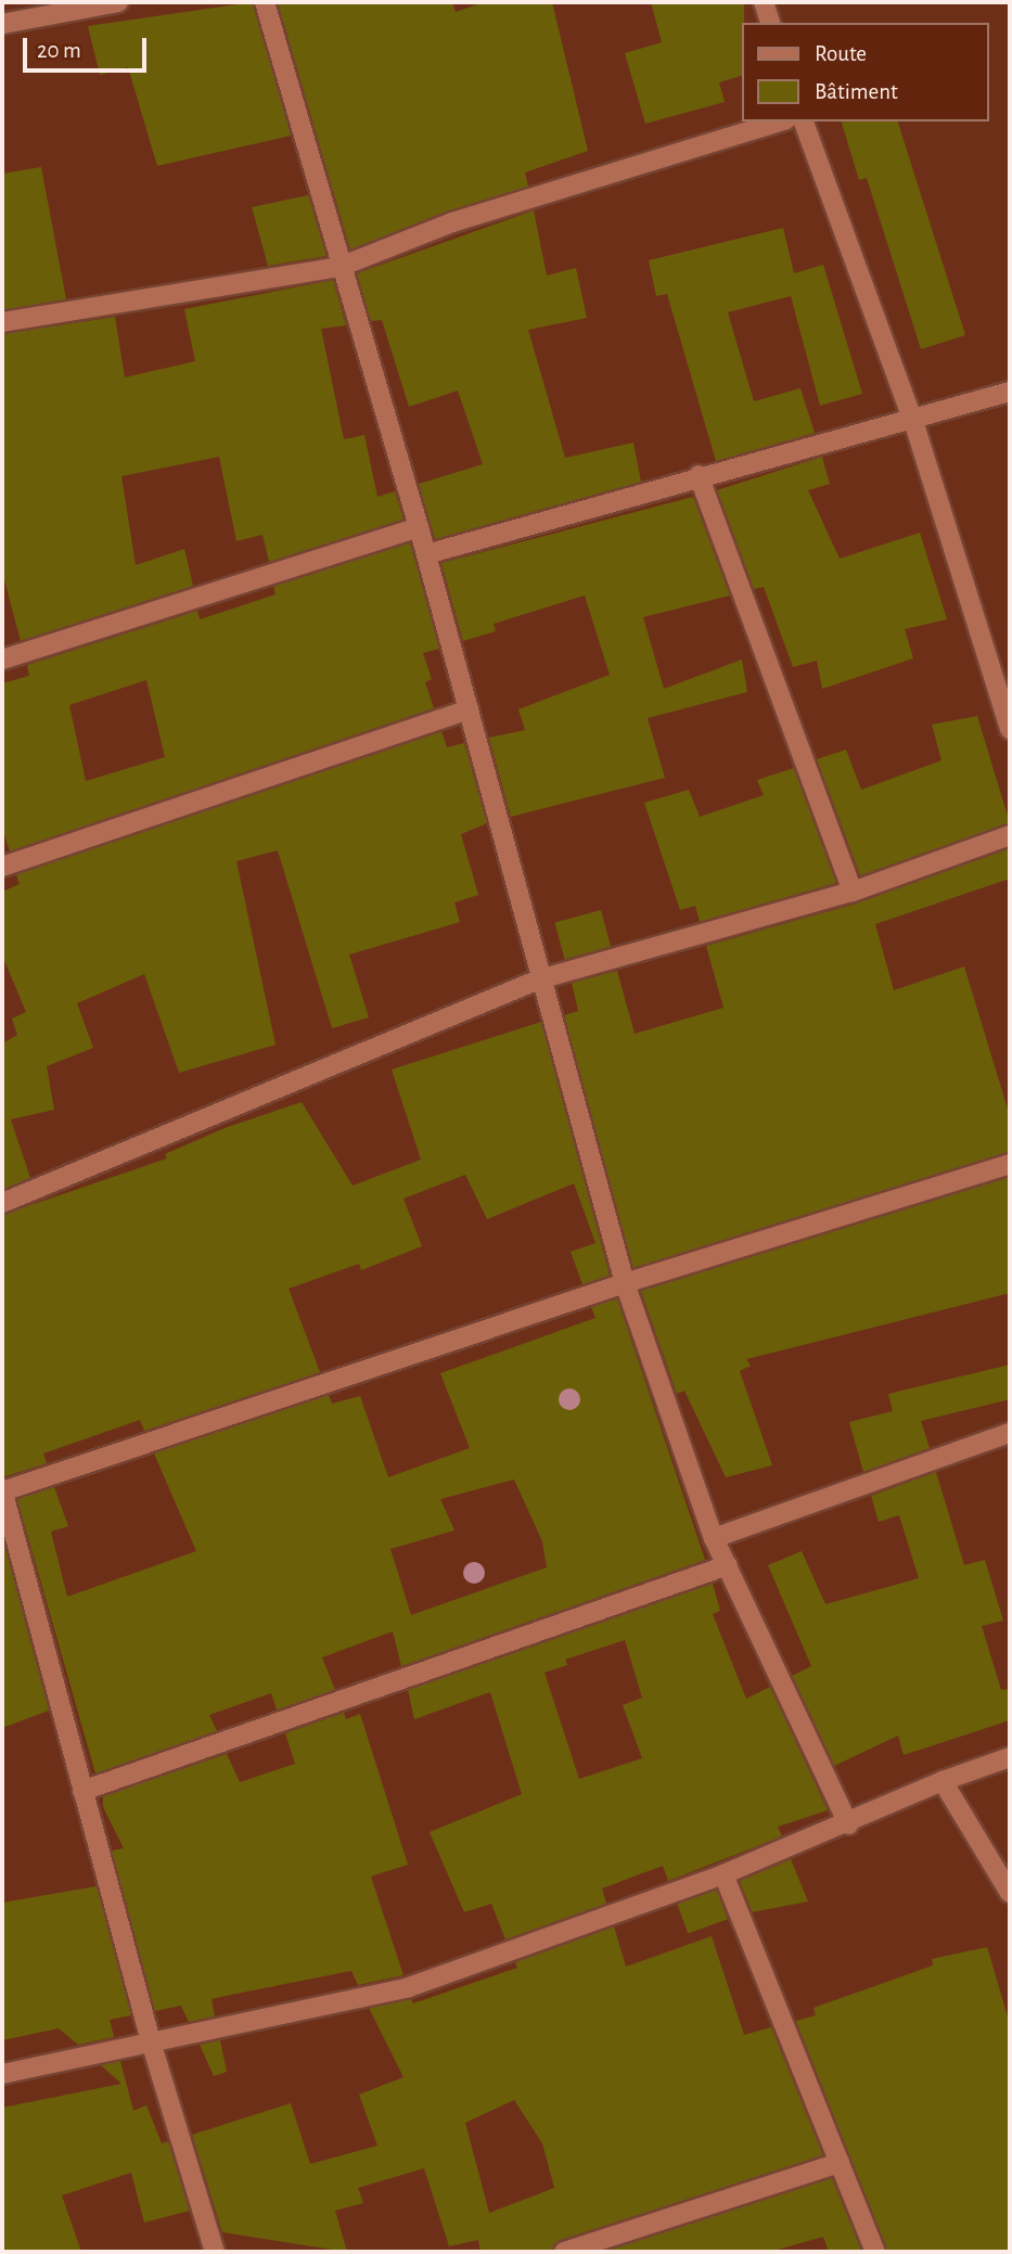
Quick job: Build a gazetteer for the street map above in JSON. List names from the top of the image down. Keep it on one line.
{"legend":["Route","Bâtiment"],"scale_bar":"20 m"}
